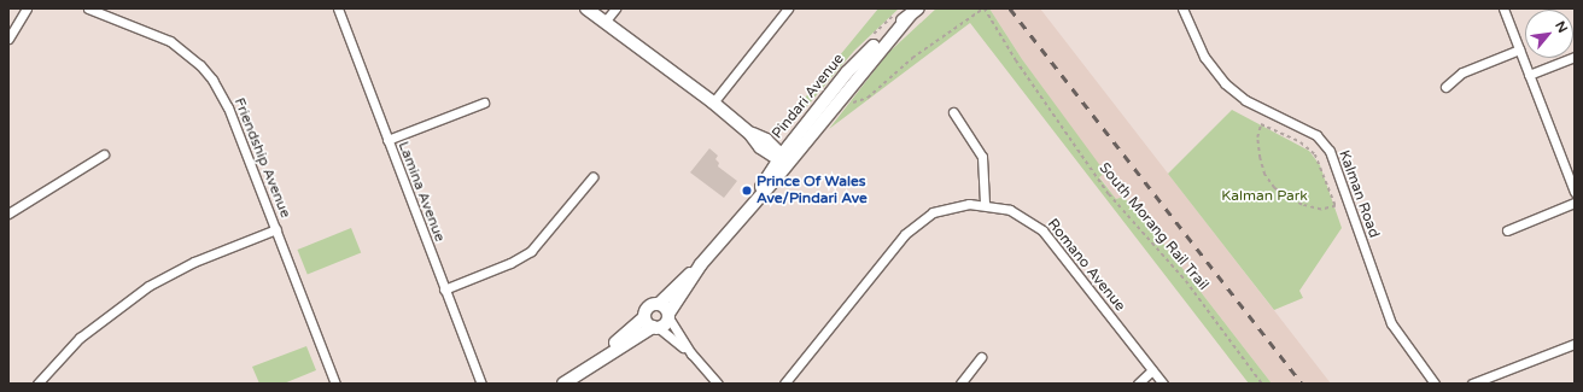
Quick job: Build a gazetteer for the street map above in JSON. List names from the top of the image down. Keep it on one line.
{"streets":{"street":["Pindari Avenue","Friendship Avenue","Lamina Avenue","Kalman Road","Romano Avenue"],"path":["South Morang Rail Trail"]},"parks":["Kalman Park"],"places":["Prince Of Wales Ave/Pindari Ave"],"north":"top right"}
